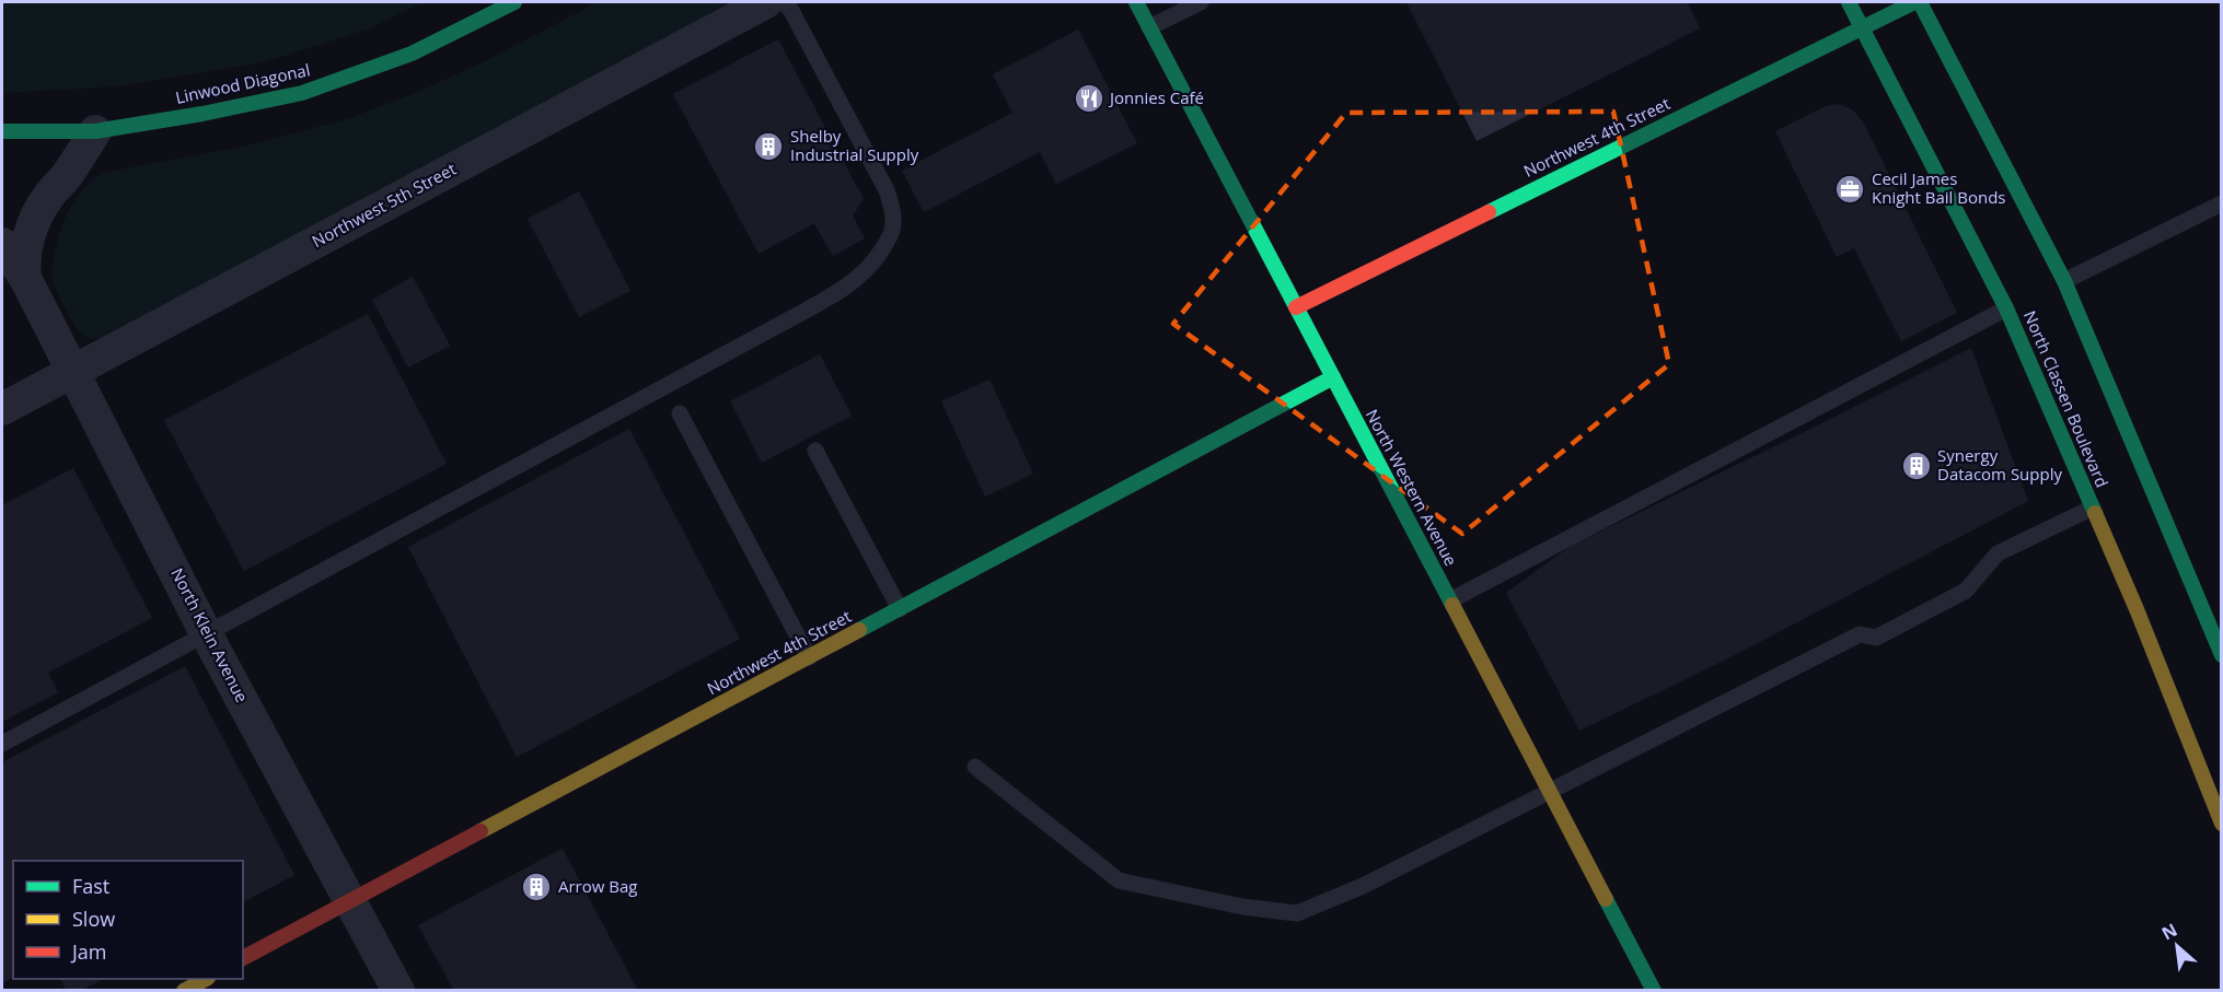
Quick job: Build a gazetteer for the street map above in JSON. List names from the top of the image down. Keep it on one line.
{"streets":{"main road":["Linwood Diagonal","Northwest 4th Street","North Classen Boulevard","North Western Avenue"],"street":["Northwest 5th Street","North Klein Avenue"]},"crossings":[["Linwood Diagonal","North Klein Avenue"],["Northwest 4th Street","North Classen Boulevard"],["Northwest 4th Street","North Western Avenue"],["Northwest 4th Street","North Klein Avenue"],["Northwest 5th Street","North Klein Avenue"]],"places":{"restaurant":["Jonnies Café"],"building":["Shelby Industrial Supply","Synergy Datacom Supply","Arrow Bag"],"office":["Cecil James Knight Bail Bonds"]},"legend":["Fast","Slow","Jam"],"north":"top left"}
